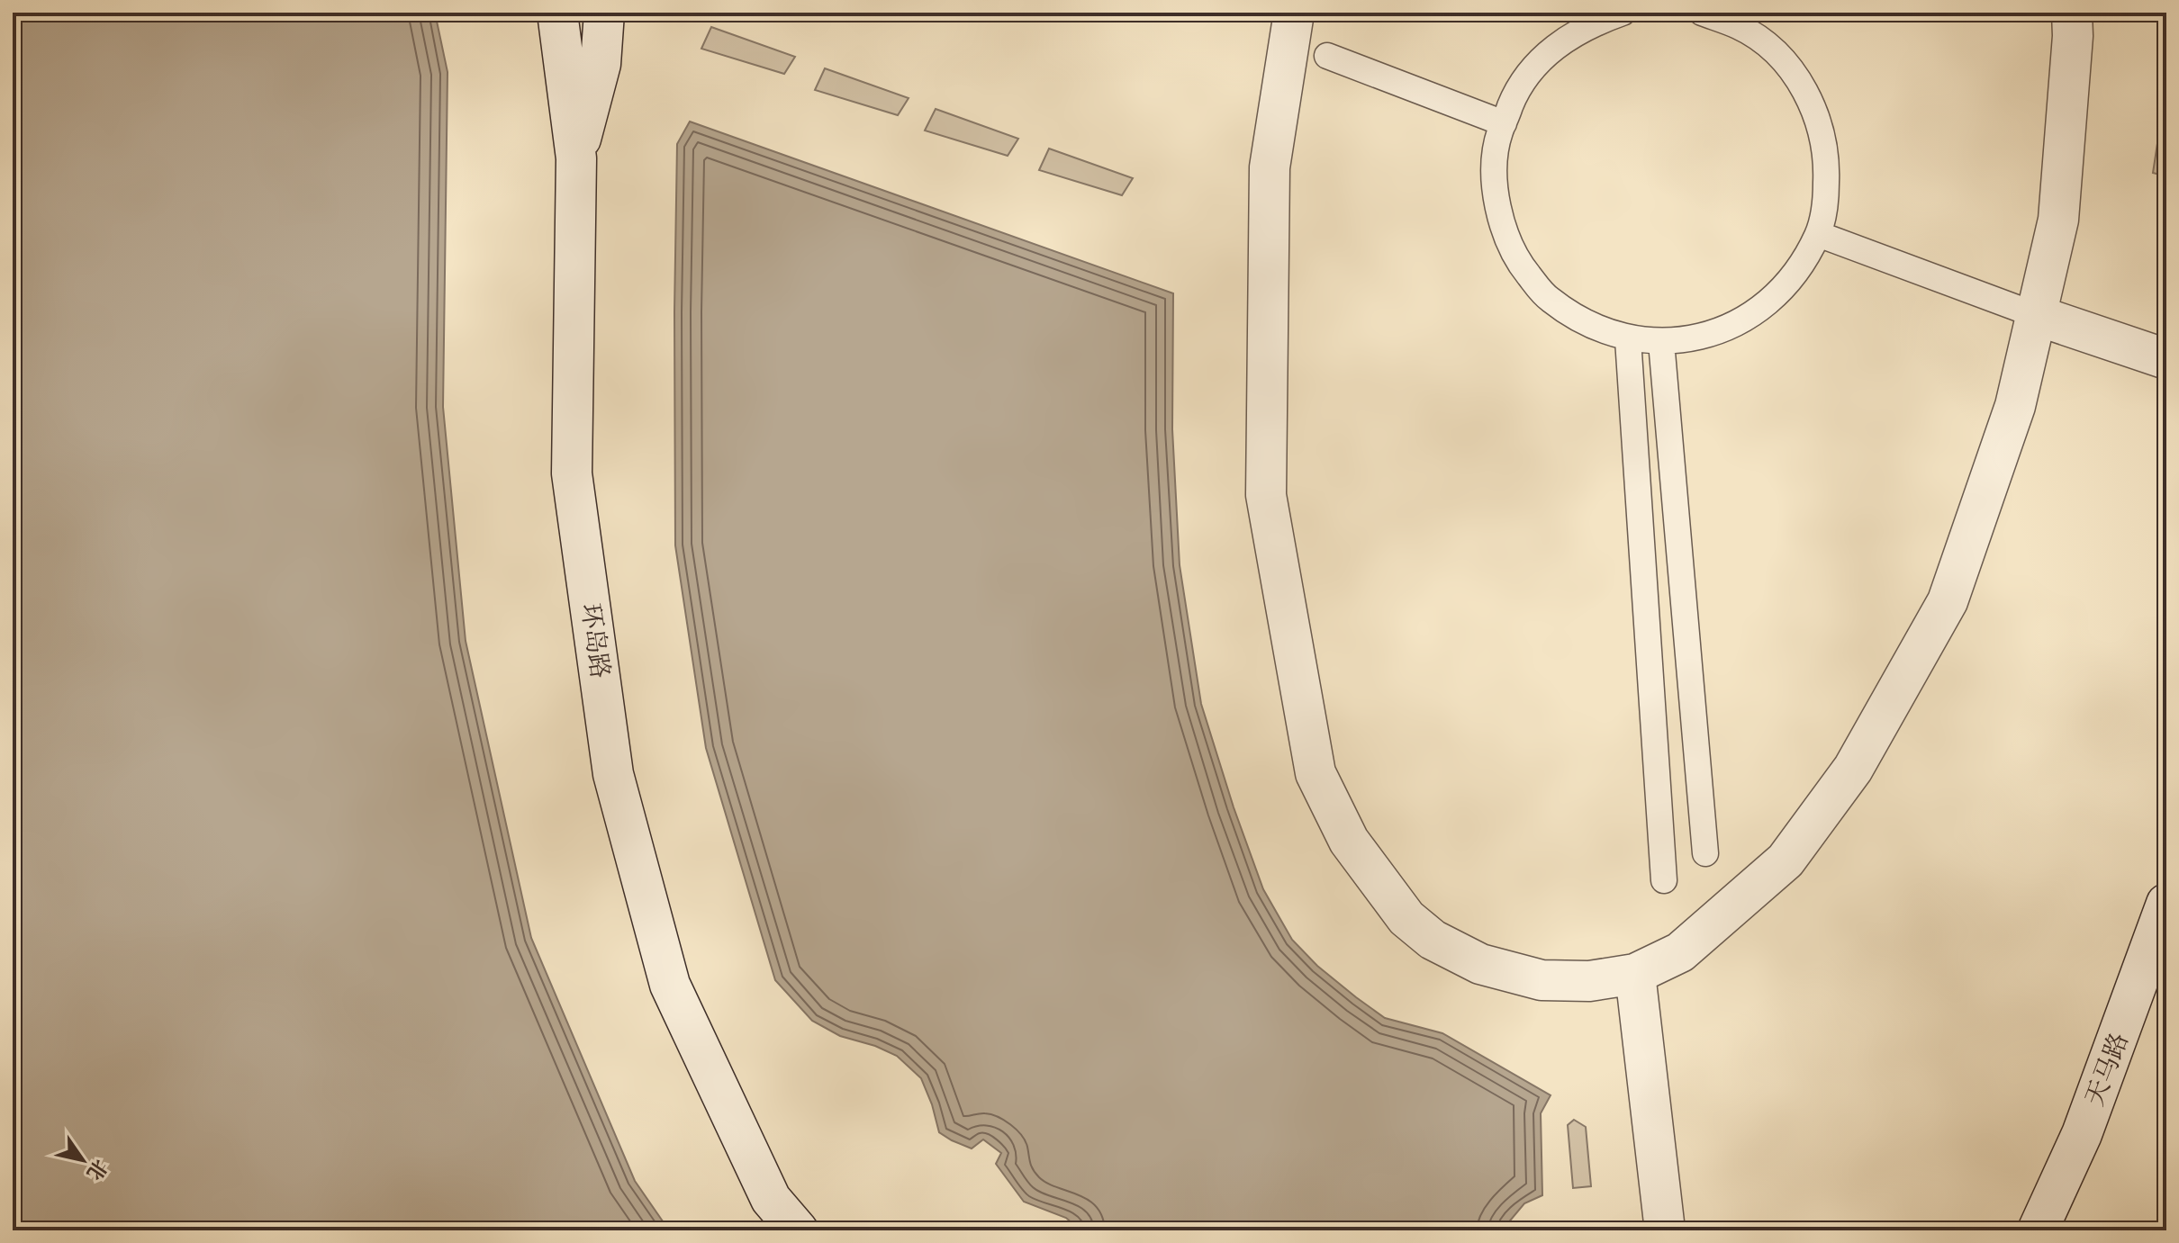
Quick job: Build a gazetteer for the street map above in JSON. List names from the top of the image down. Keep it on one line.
{"streets":{"street":["环岛路","天马路"]},"north":"bottom right"}
